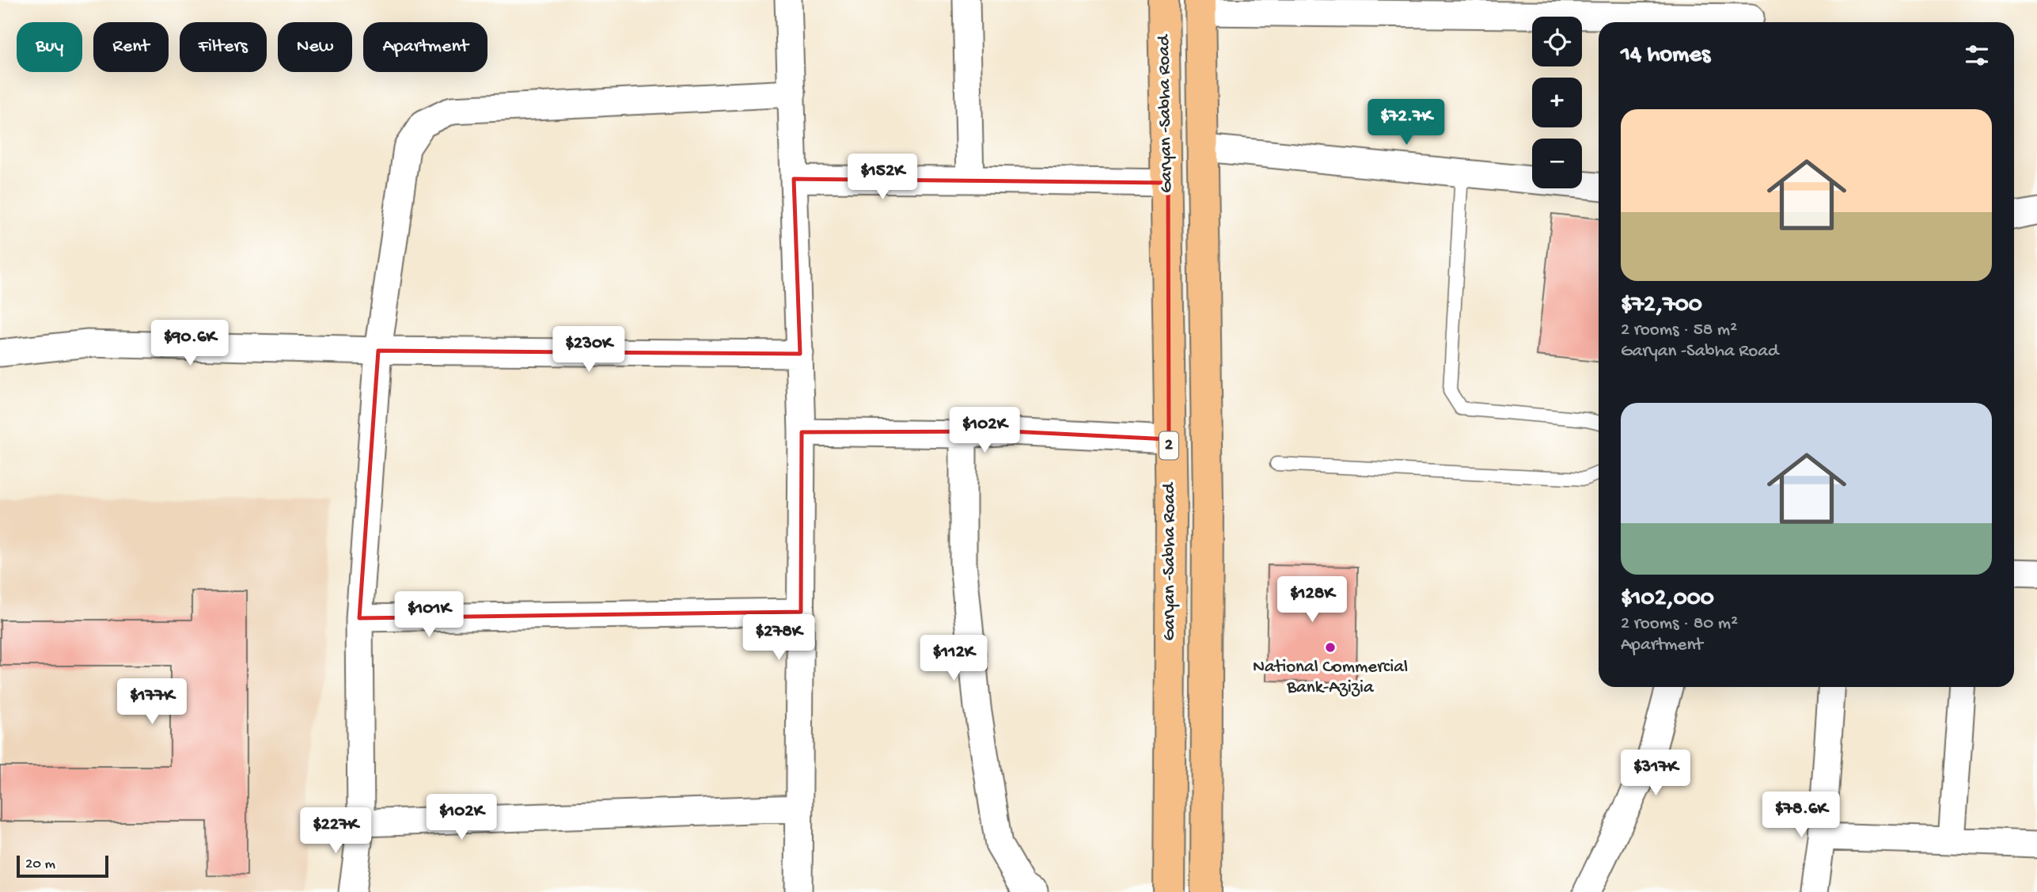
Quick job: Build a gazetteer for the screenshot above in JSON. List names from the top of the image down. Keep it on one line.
{"streets":{"highway":["Garyan -Sabha Road","2"]},"places":["National Commercial Bank-Azizia"],"scale_bar":"20 m","page":{"map_buttons":["+","−"],"chip":["Buy","Rent","Filters","New","Apartment"],"heading":"14 homes","list":[{"name":"$72,700","note":"2 rooms · 58 m² · Garyan -Sabha Road"},{"name":"$102,000","note":"2 rooms · 80 m² · Apartment"}],"price":["$72.7K","$152K","$90.6K","$230K","$102K","$128K","$101K","$278K","$112K","$177K","$317K","$78.6K","$102K","$227K"],"scale":"20 m"}}
